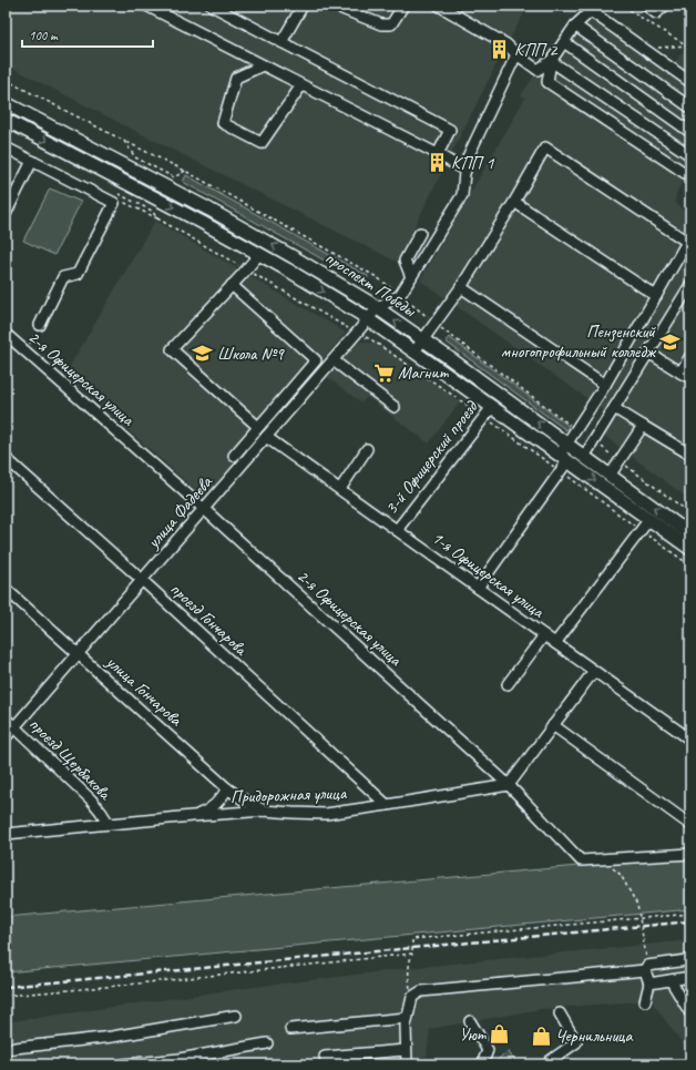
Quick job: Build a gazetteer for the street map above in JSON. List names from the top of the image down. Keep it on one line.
{"streets":{"main road":["проспект Победы"],"street":["2-я Офицерская улица","3-й Офицерский проезд","улица Фадеева","1-я Офицерская улица","проезд Гончарова","улица Гончарова","проезд Щербакова","Придорожная улица"]},"crossings":[["проспект Победы","3-й Офицерский проезд"],["проспект Победы","улица Фадеева"],["2-я Офицерская улица","улица Фадеева"],["2-я Офицерская улица","Придорожная улица"],["3-й Офицерский проезд","1-я Офицерская улица"],["улица Фадеева","1-я Офицерская улица"],["улица Фадеева","проезд Гончарова"],["улица Фадеева","улица Гончарова"],["улица Фадеева","проезд Щербакова"],["проезд Гончарова","Придорожная улица"],["улица Гончарова","Придорожная улица"],["проезд Щербакова","Придорожная улица"]],"places":{"building":["КПП 2","КПП 1"],"school or university":["Пензенский многопрофильный колледж","Школа №9"],"supermarket":["Магнит"],"shop":["Уют","Чернильница"]},"scale_bar":"100 m"}
